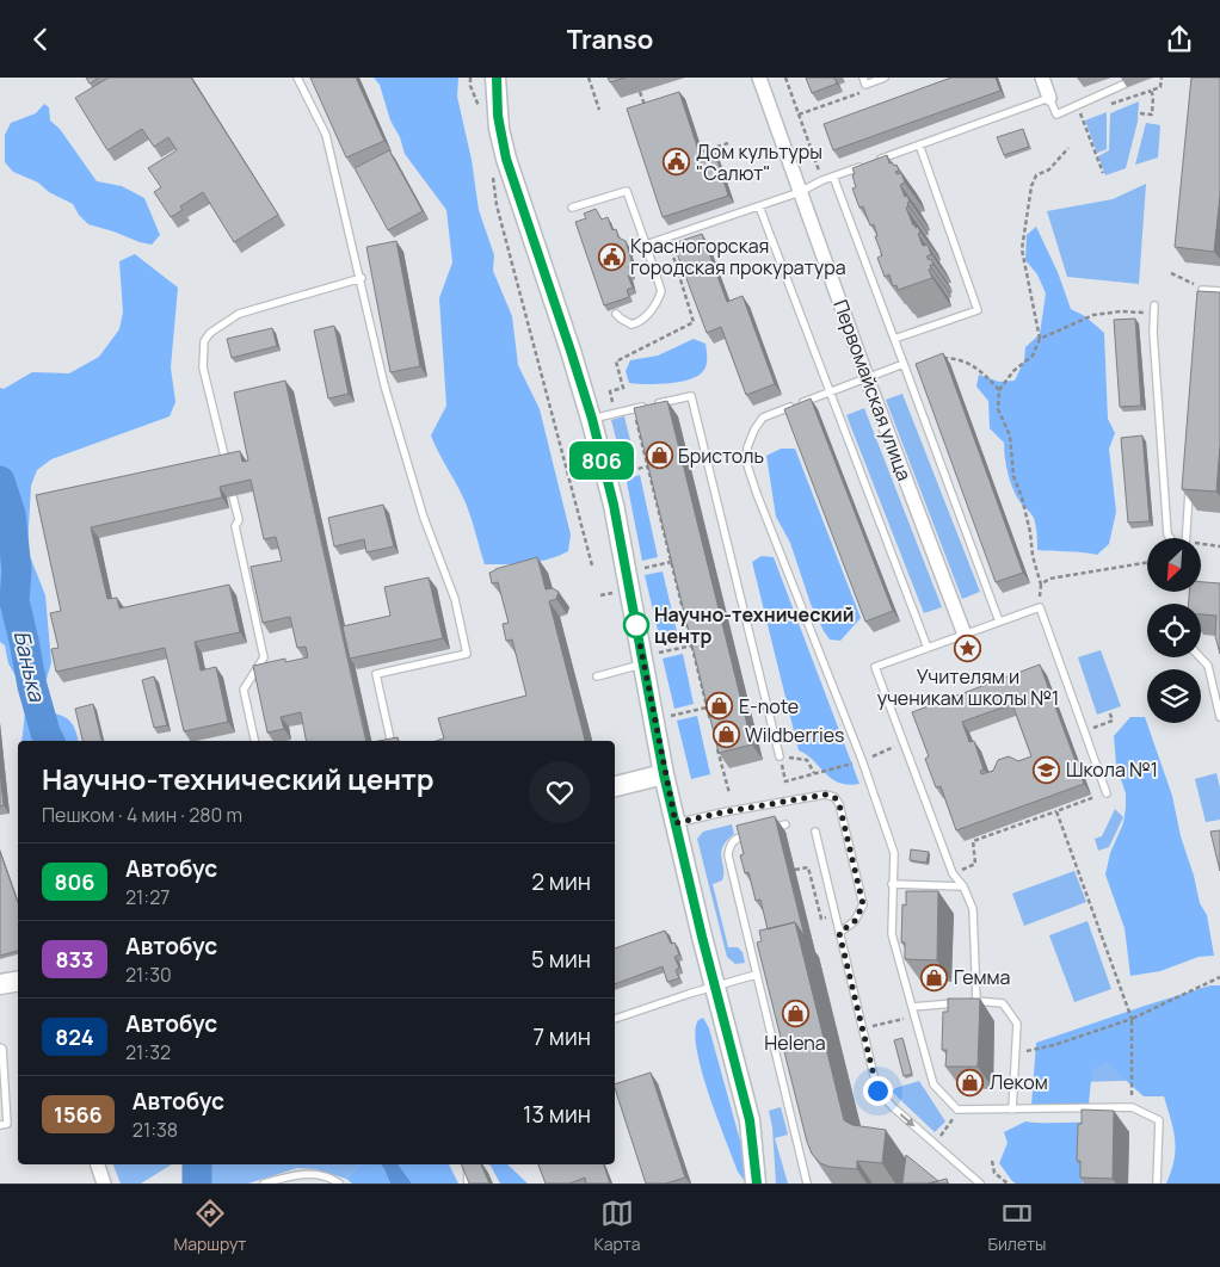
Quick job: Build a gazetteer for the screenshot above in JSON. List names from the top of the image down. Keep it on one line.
{"streets":{"street":["Первомайская улица"]},"water":["Банька"],"places":{"public building":["Дом культуры \"Салют\"","Красногорская городская прокуратура"],"shop":["Бристоль","E-note","Wildberries","Гемма","Helena","Леком"],"other":["Научно-технический центр"],"place":["Учителям и ученикам школы №1"],"school or university":["Школа №1"]},"lines":["bus line 806"],"north":"bottom left","page":{"header":"Transo","on_map":"806","heading":["Научно-технический центр","Пешком · 4 мин · 280 m"],"list":[{"mark":"806","name":"Автобус","note":"21:27","value":"2 мин"},{"mark":"833","name":"Автобус","note":"21:30","value":"5 мин"},{"mark":"824","name":"Автобус","note":"21:32","value":"7 мин"},{"mark":"1566","name":"Автобус","note":"21:38","value":"13 мин"}],"tabs":["Маршрут","Карта","Билеты"]}}
